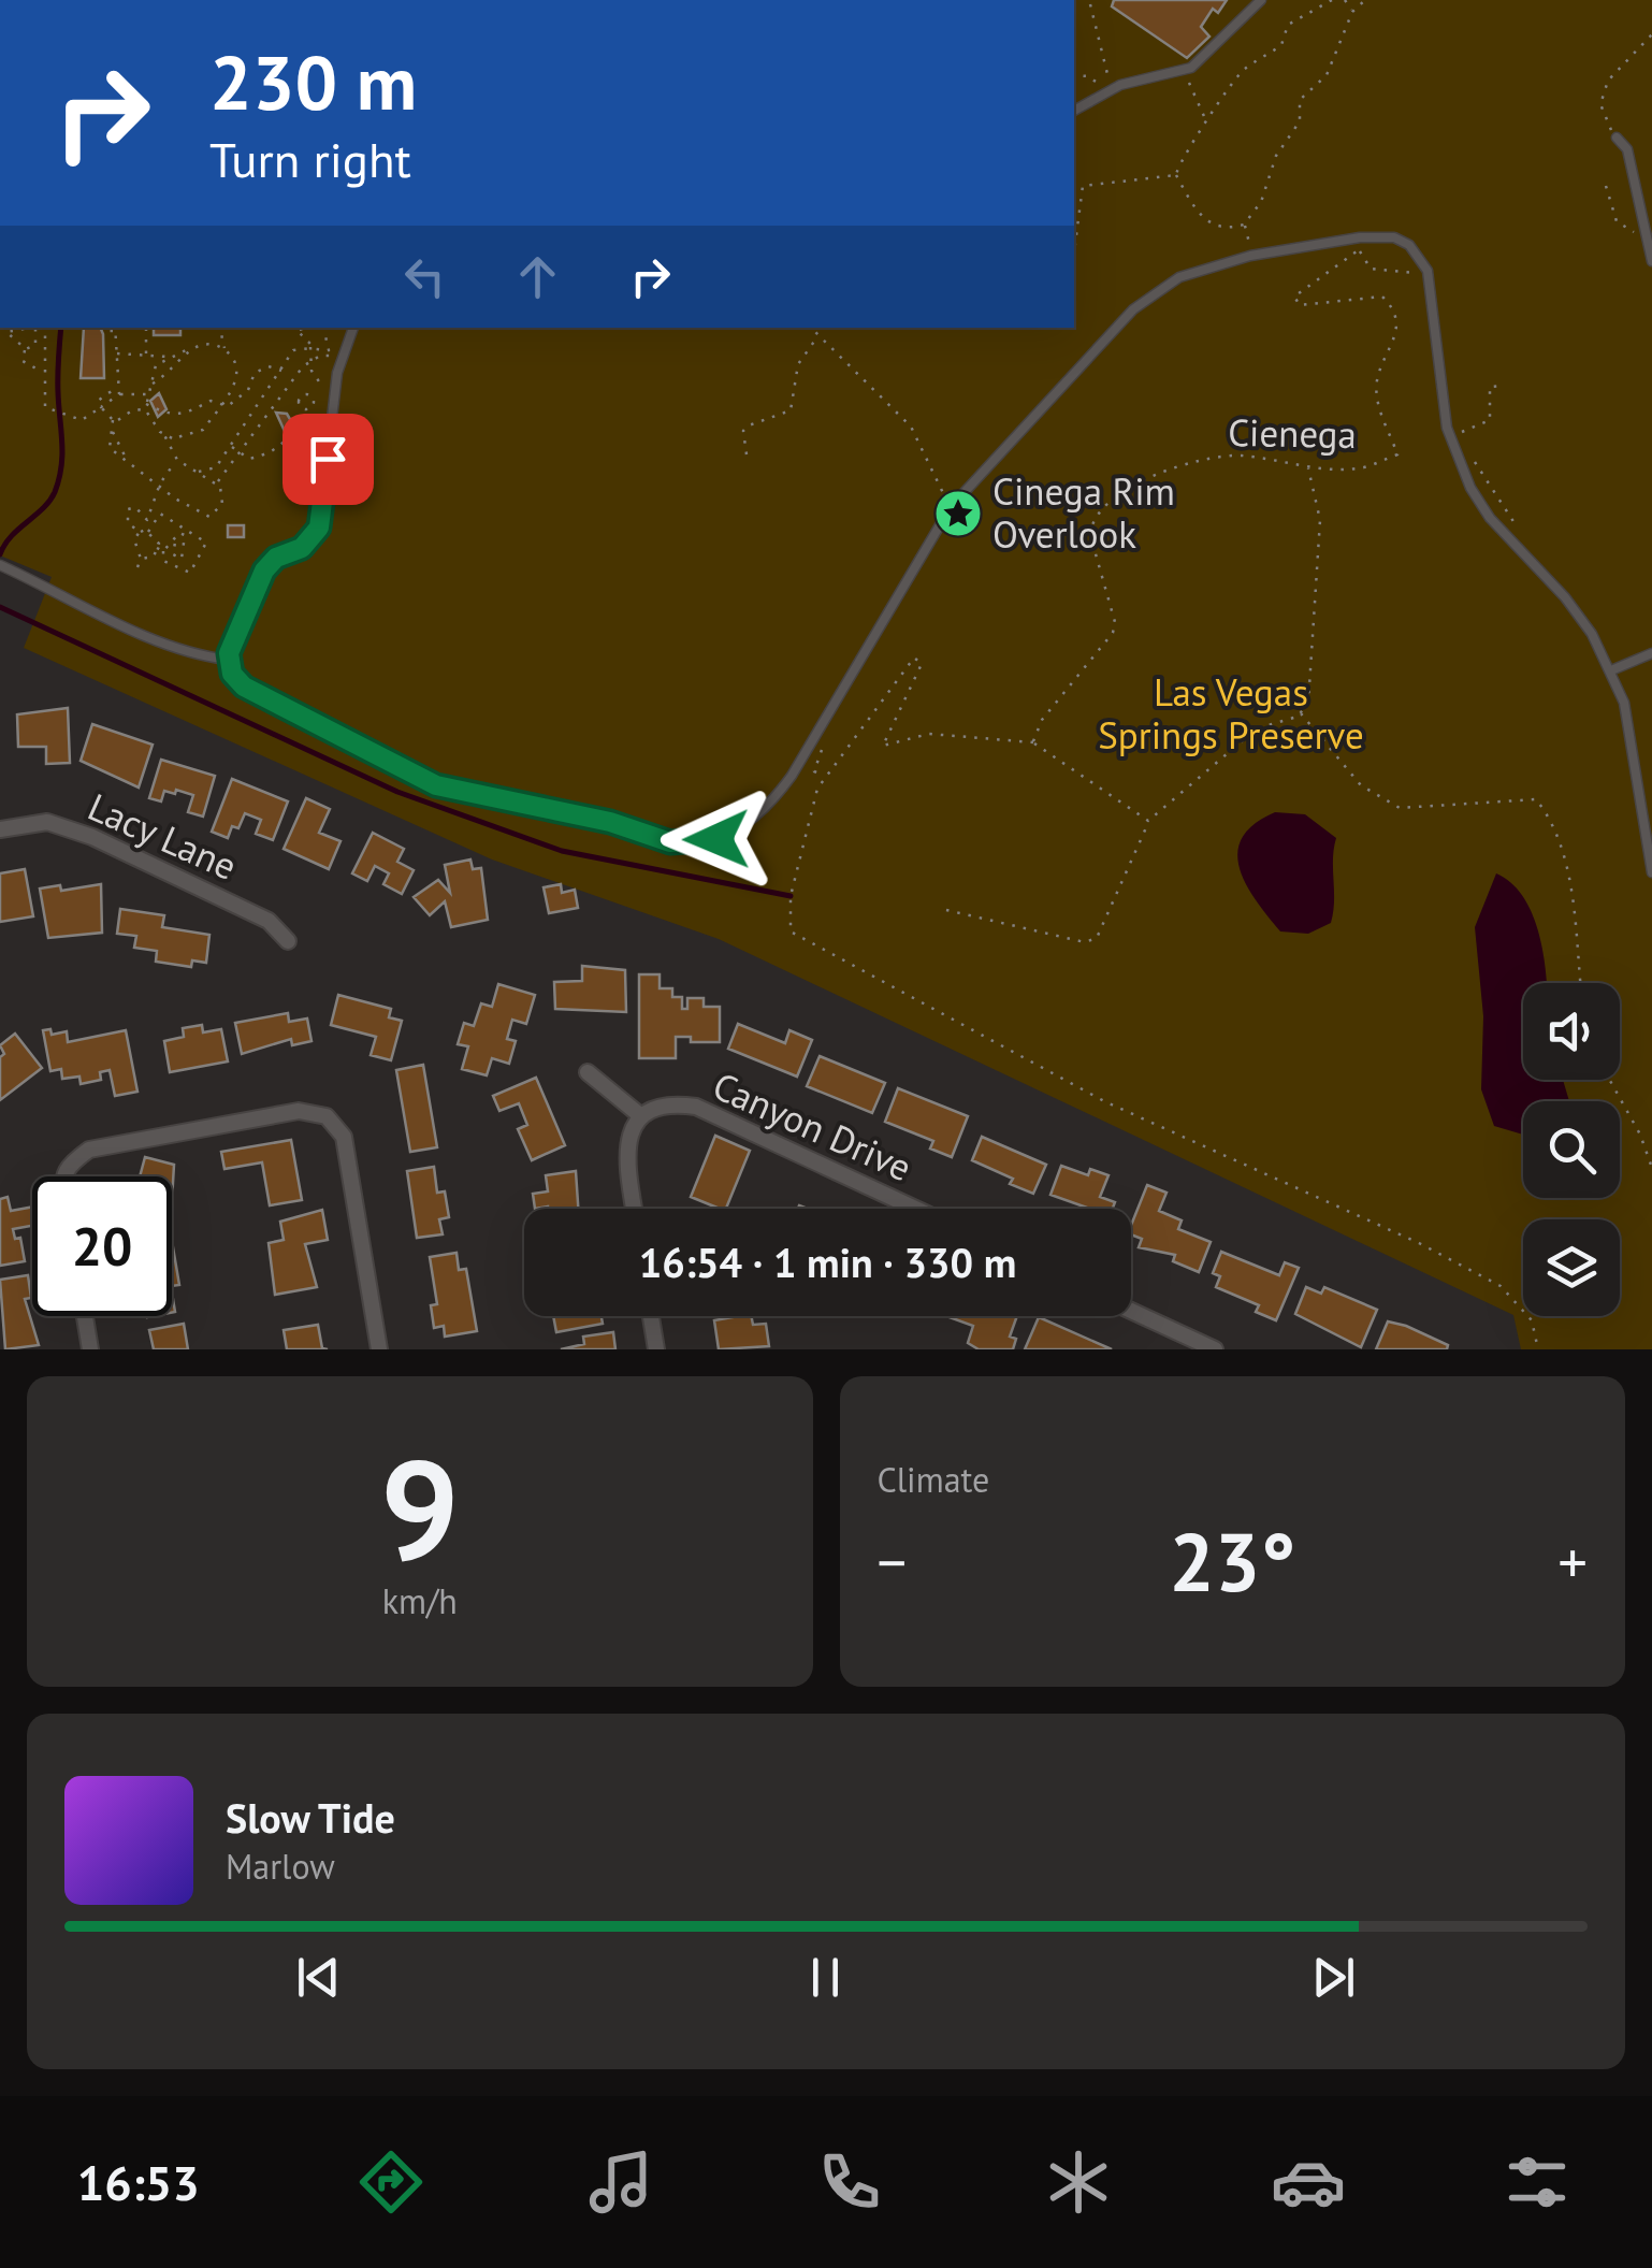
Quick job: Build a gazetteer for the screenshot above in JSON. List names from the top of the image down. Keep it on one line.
{"streets":{"street":["Lacy Lane","Canyon Drive"],"path":["Cienega"]},"parks":["Las Vegas Springs Preserve"],"places":{"place":["Cinega Rim Overlook"]},"page":{"turn":["230 m","Turn right"],"limit":"20","trip":"16:54 · 1 min · 330 m","tile":[["9","km/h"],"Climate"],"heat":["−","23°","+"],"song":["Slow Tide","Marlow"],"tabs":"16:53"}}
